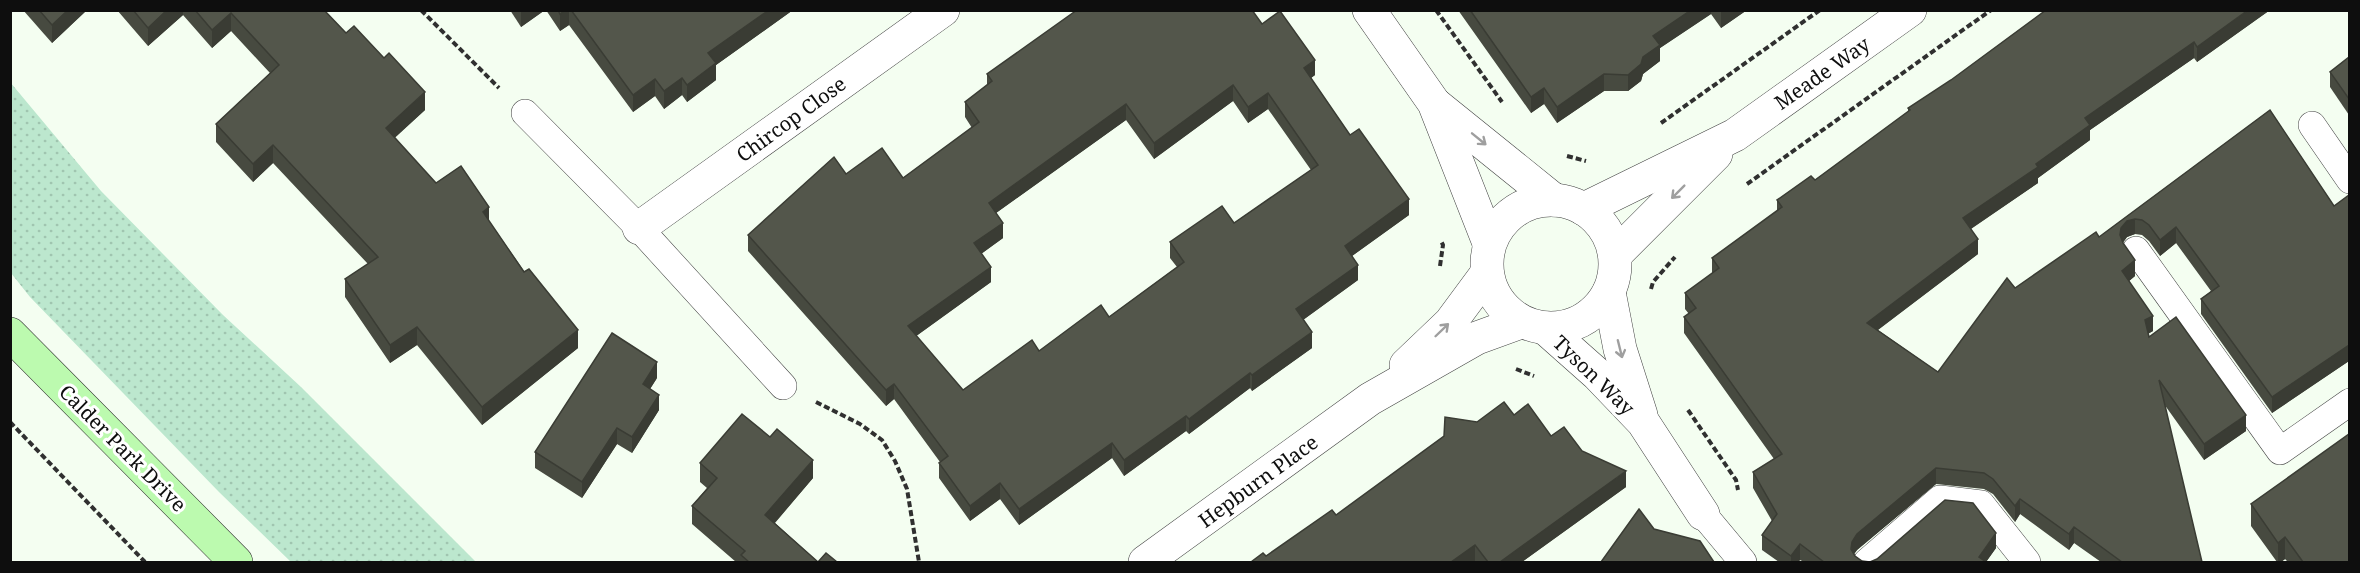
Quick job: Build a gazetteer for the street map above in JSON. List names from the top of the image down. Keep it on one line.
{"streets":{"street":["Meade Way","Chircop Close","Tyson Way","Calder Park Drive","Hepburn Place"]},"crossings":[["Meade Way","Tyson Way"],["Meade Way","Hepburn Place"],["Tyson Way","Hepburn Place"]]}
